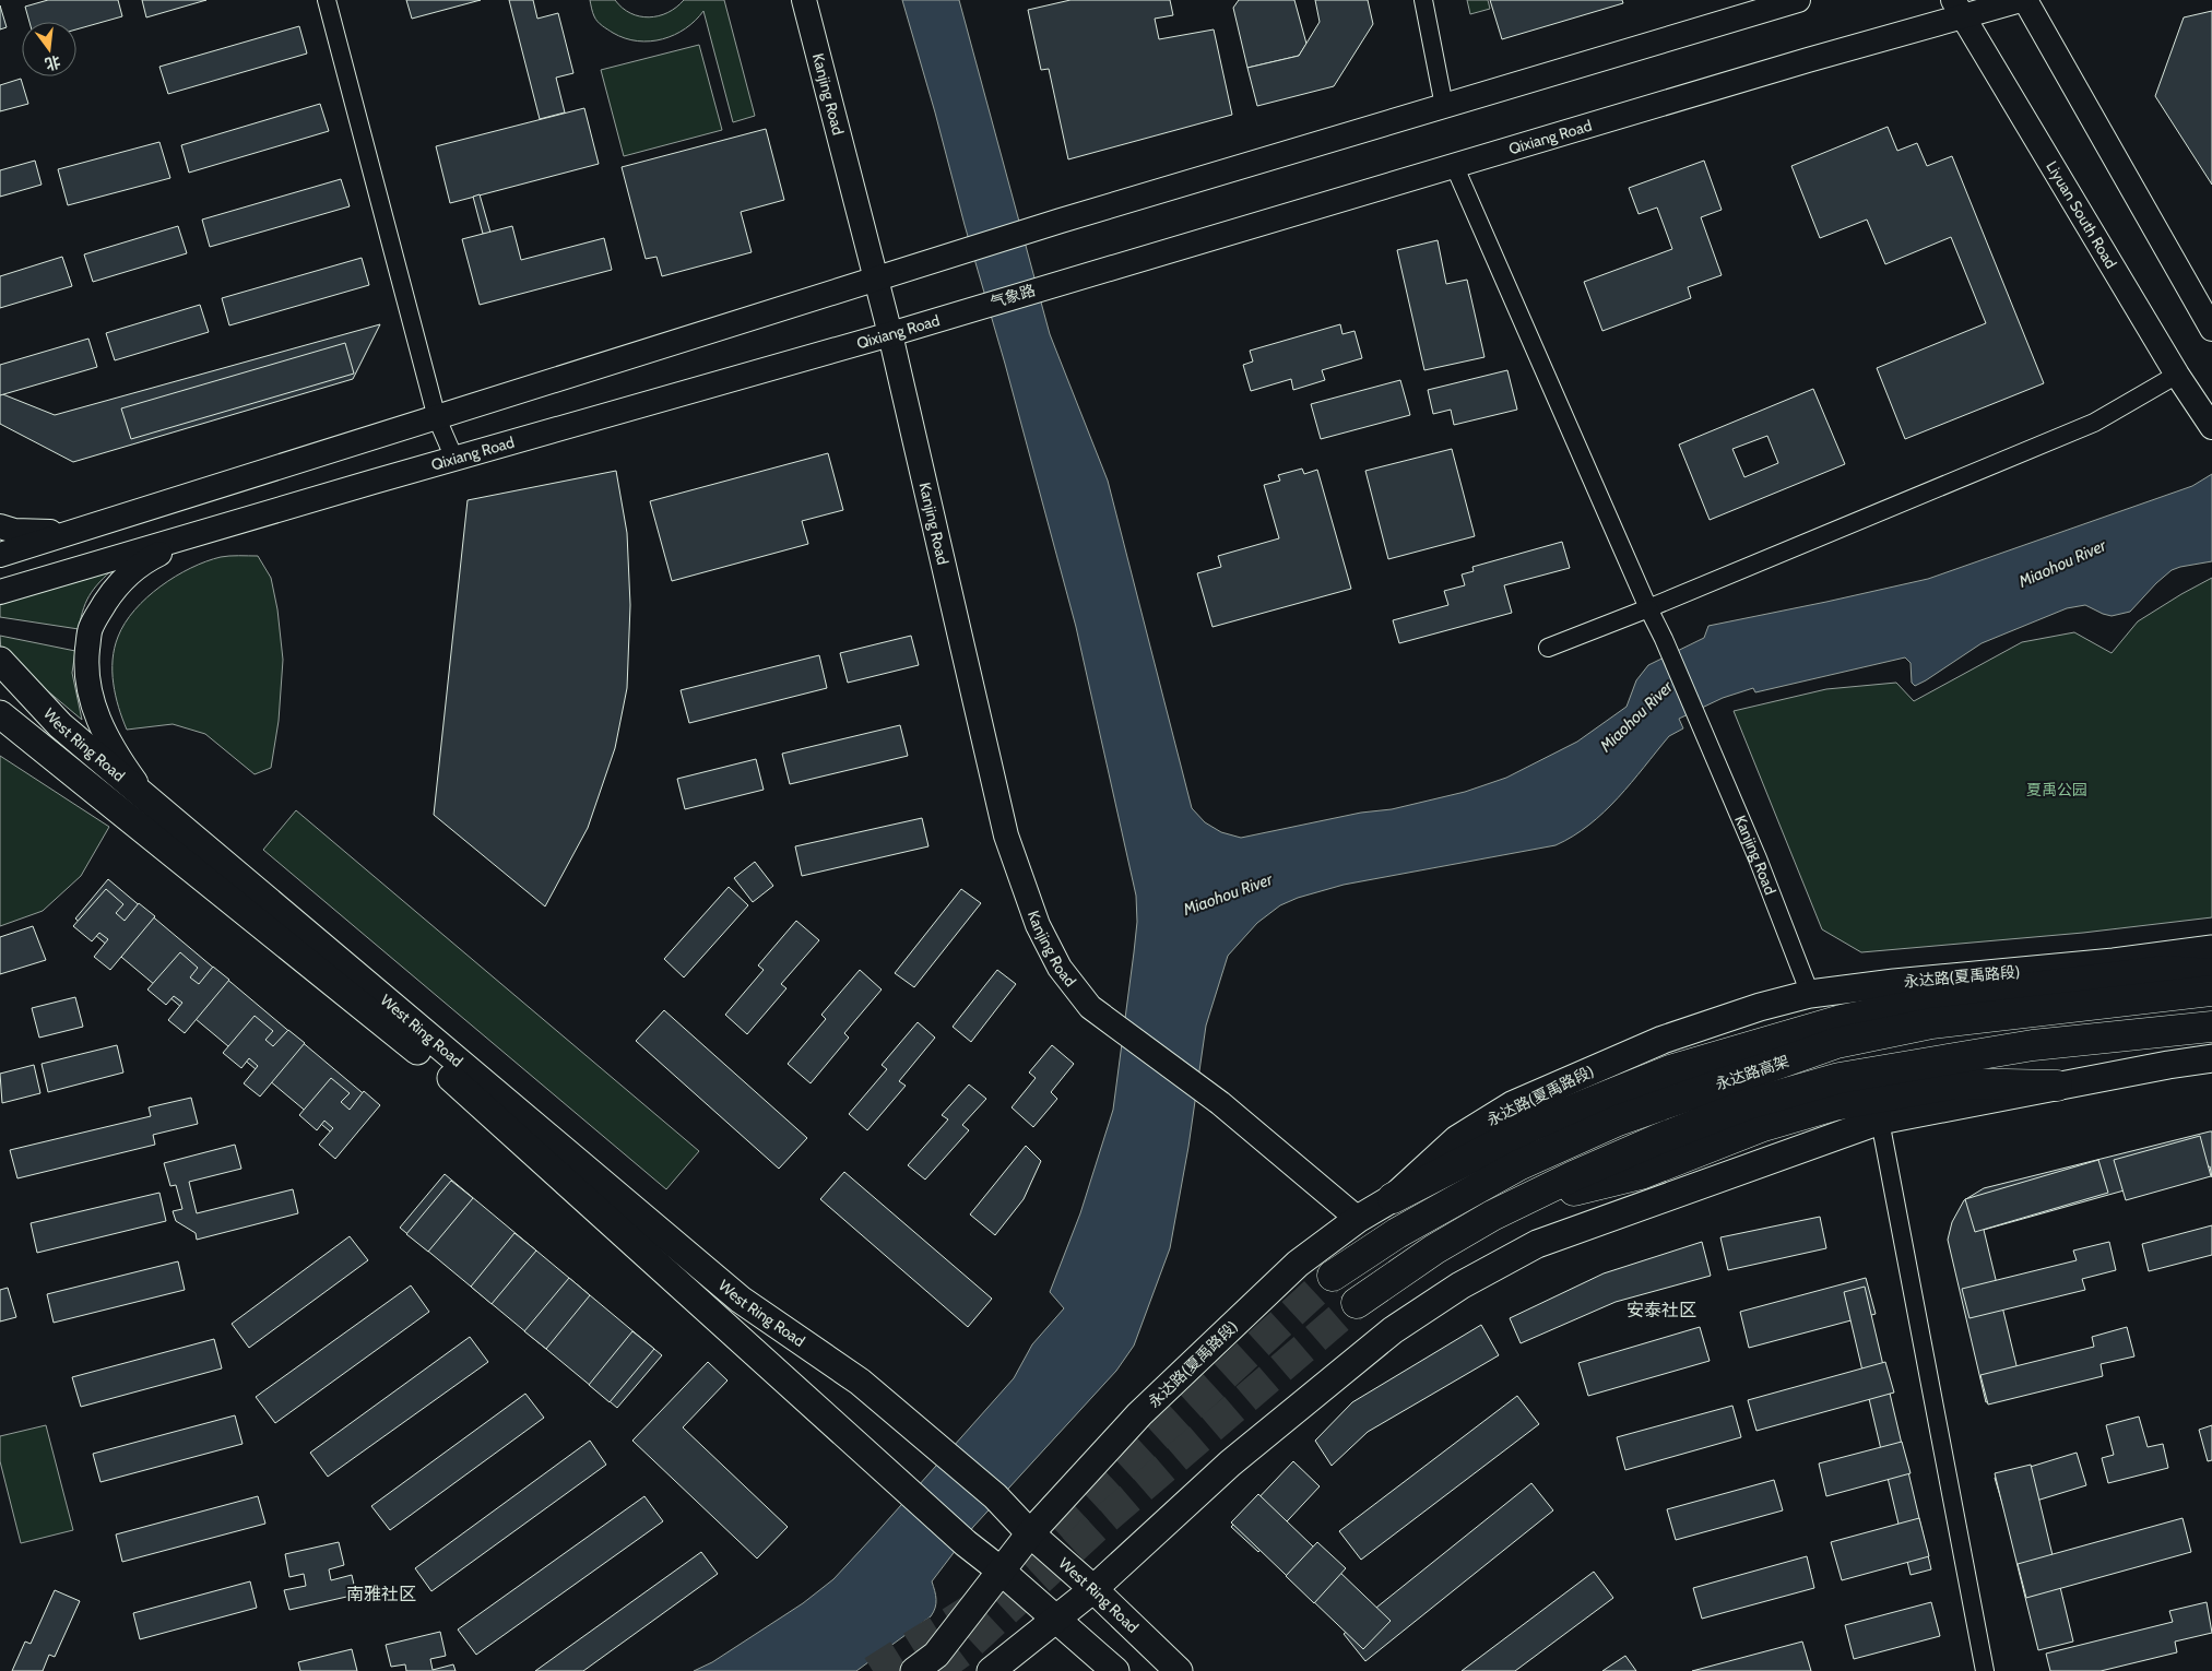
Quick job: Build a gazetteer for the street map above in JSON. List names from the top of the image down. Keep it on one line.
{"streets":{"highway":["永达路高架"],"main road":["West Ring Road","永达路(夏禹路段)"],"street":["Kanjing Road","Qixiang Road","Liyuan South Road","气象路"]},"crossings":[["Kanjing Road","Qixiang Road"],["Kanjing Road","永达路(夏禹路段)"],["Qixiang Road","Liyuan South Road"],["Qixiang Road","气象路"],["West Ring Road","永达路(夏禹路段)"]],"districts":["安泰社区","南雅社区"],"water":["Miaohou River"],"parks":["夏禹公园"],"north":"bottom"}
